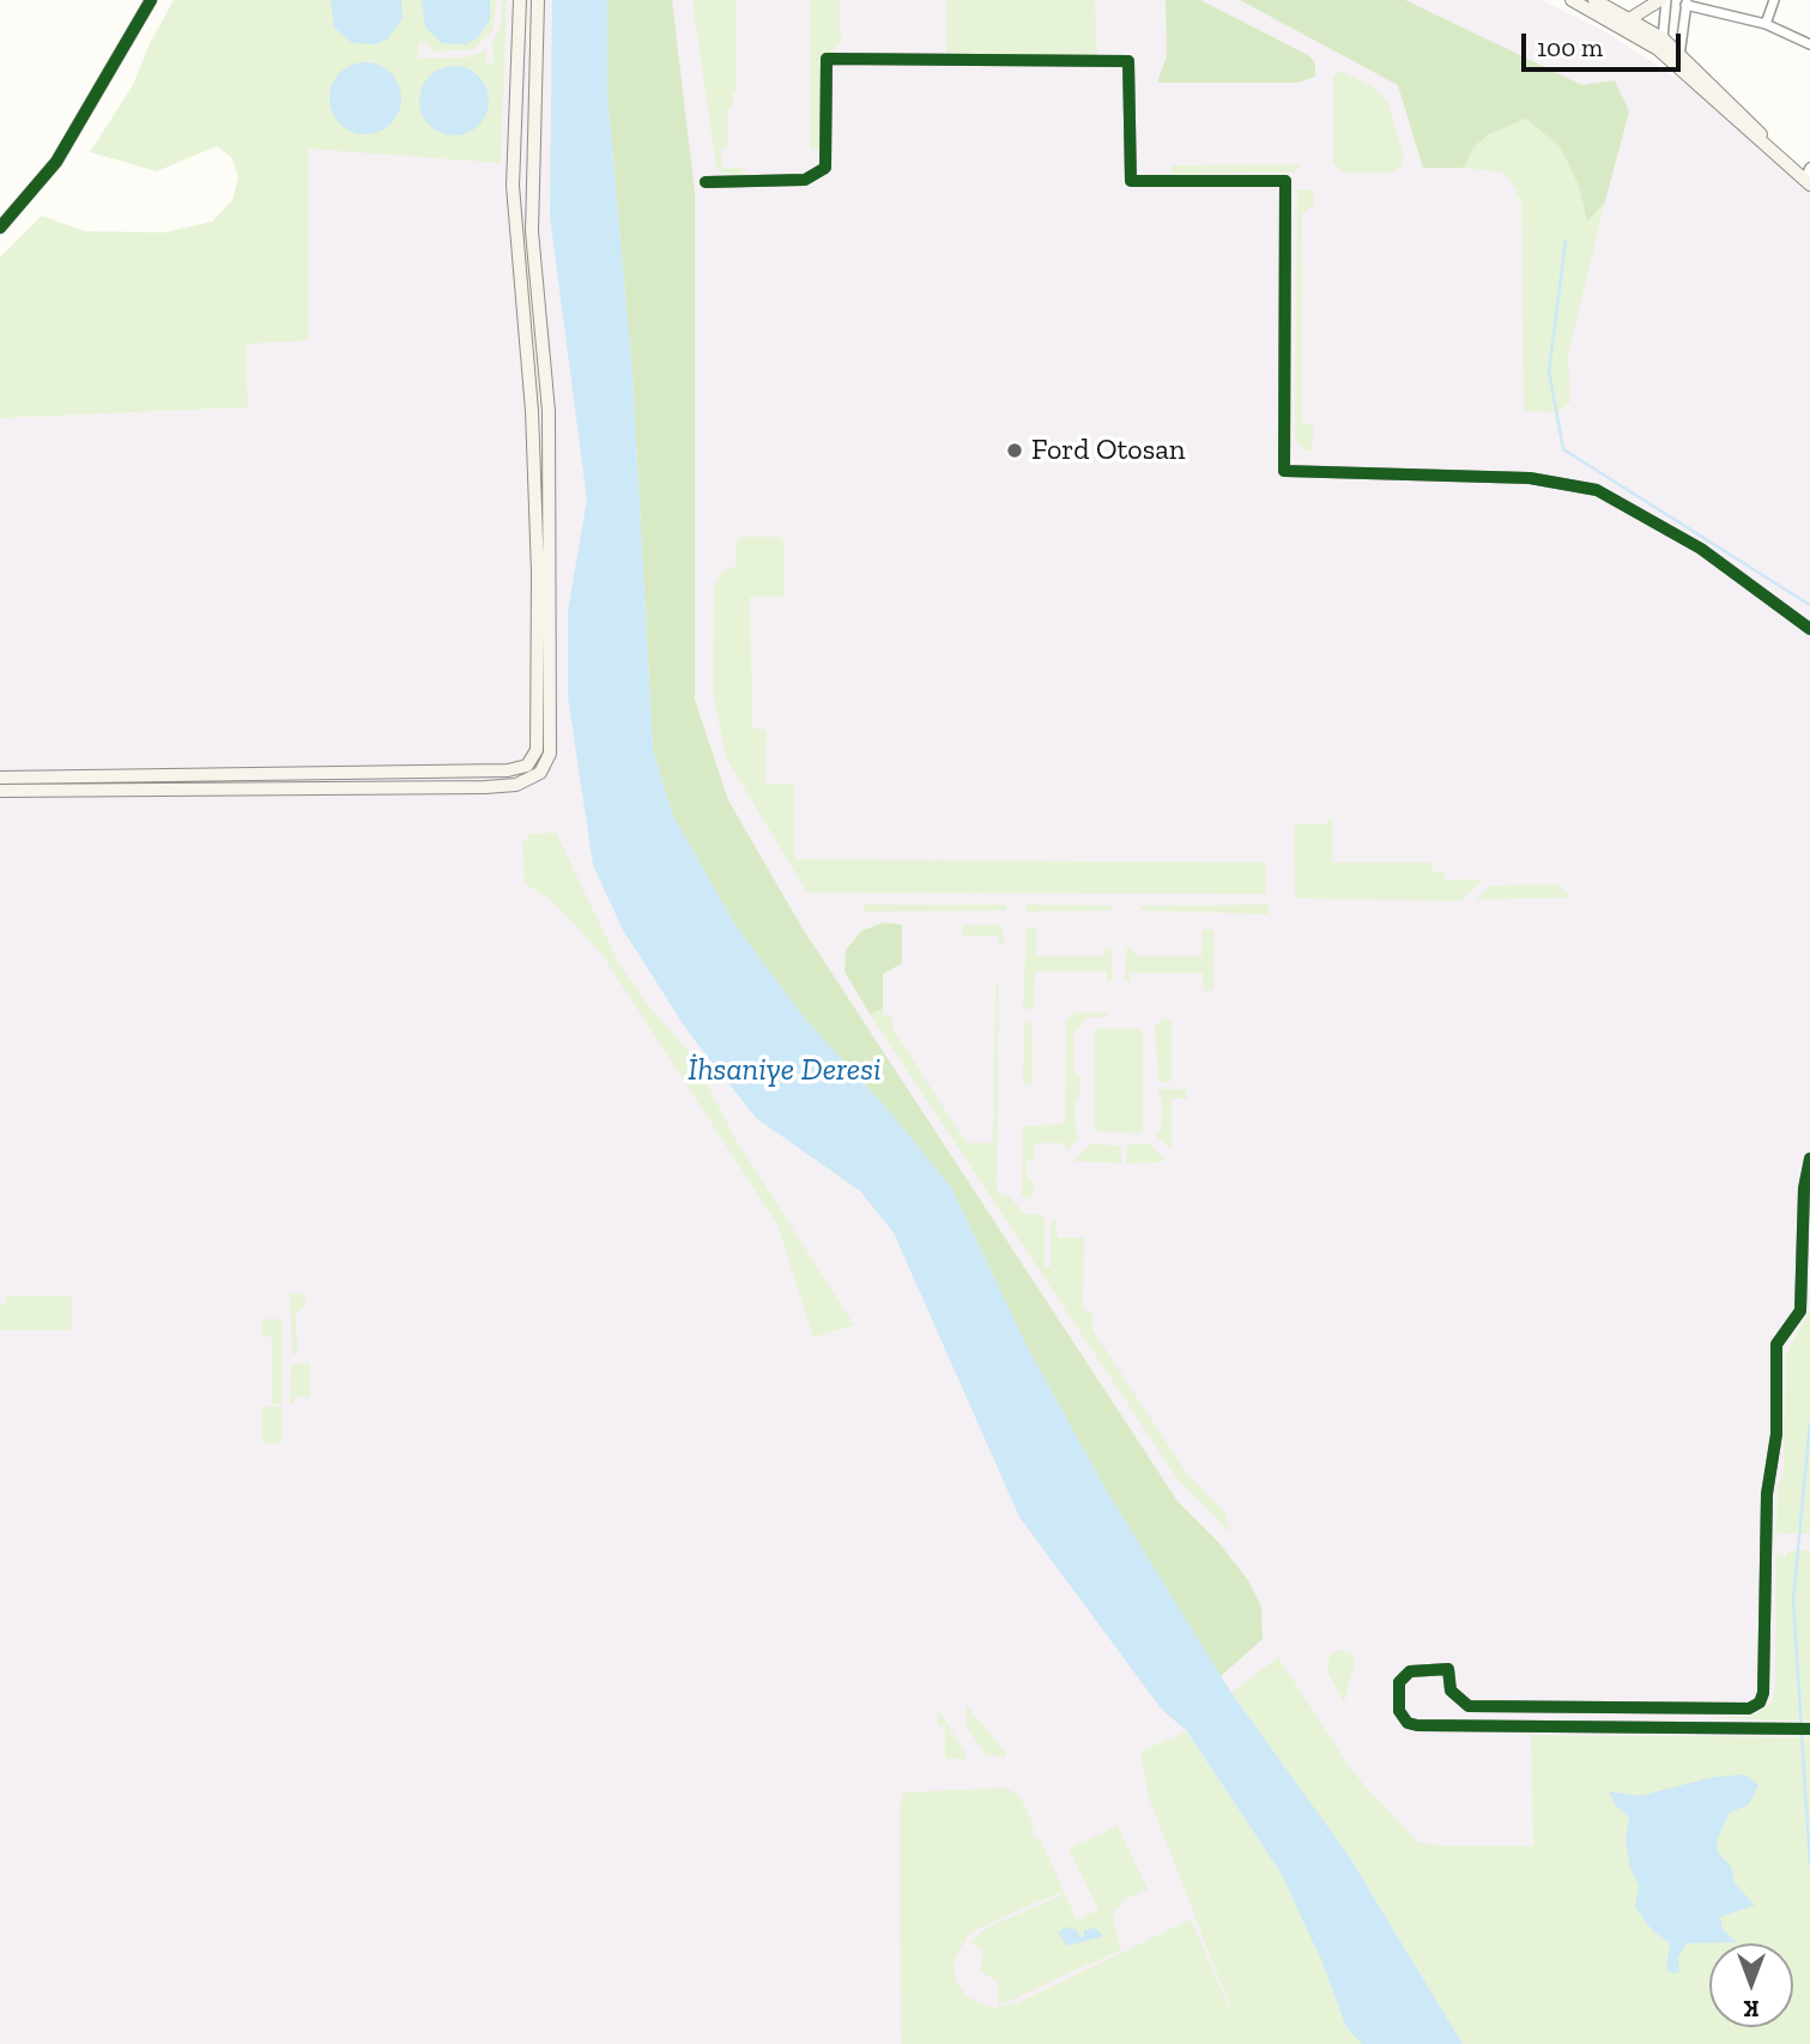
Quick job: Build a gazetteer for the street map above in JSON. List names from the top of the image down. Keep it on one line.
{"water":["İhsaniye Deresi"],"places":["Ford Otosan"],"scale_bar":"100 m","north":"bottom"}
